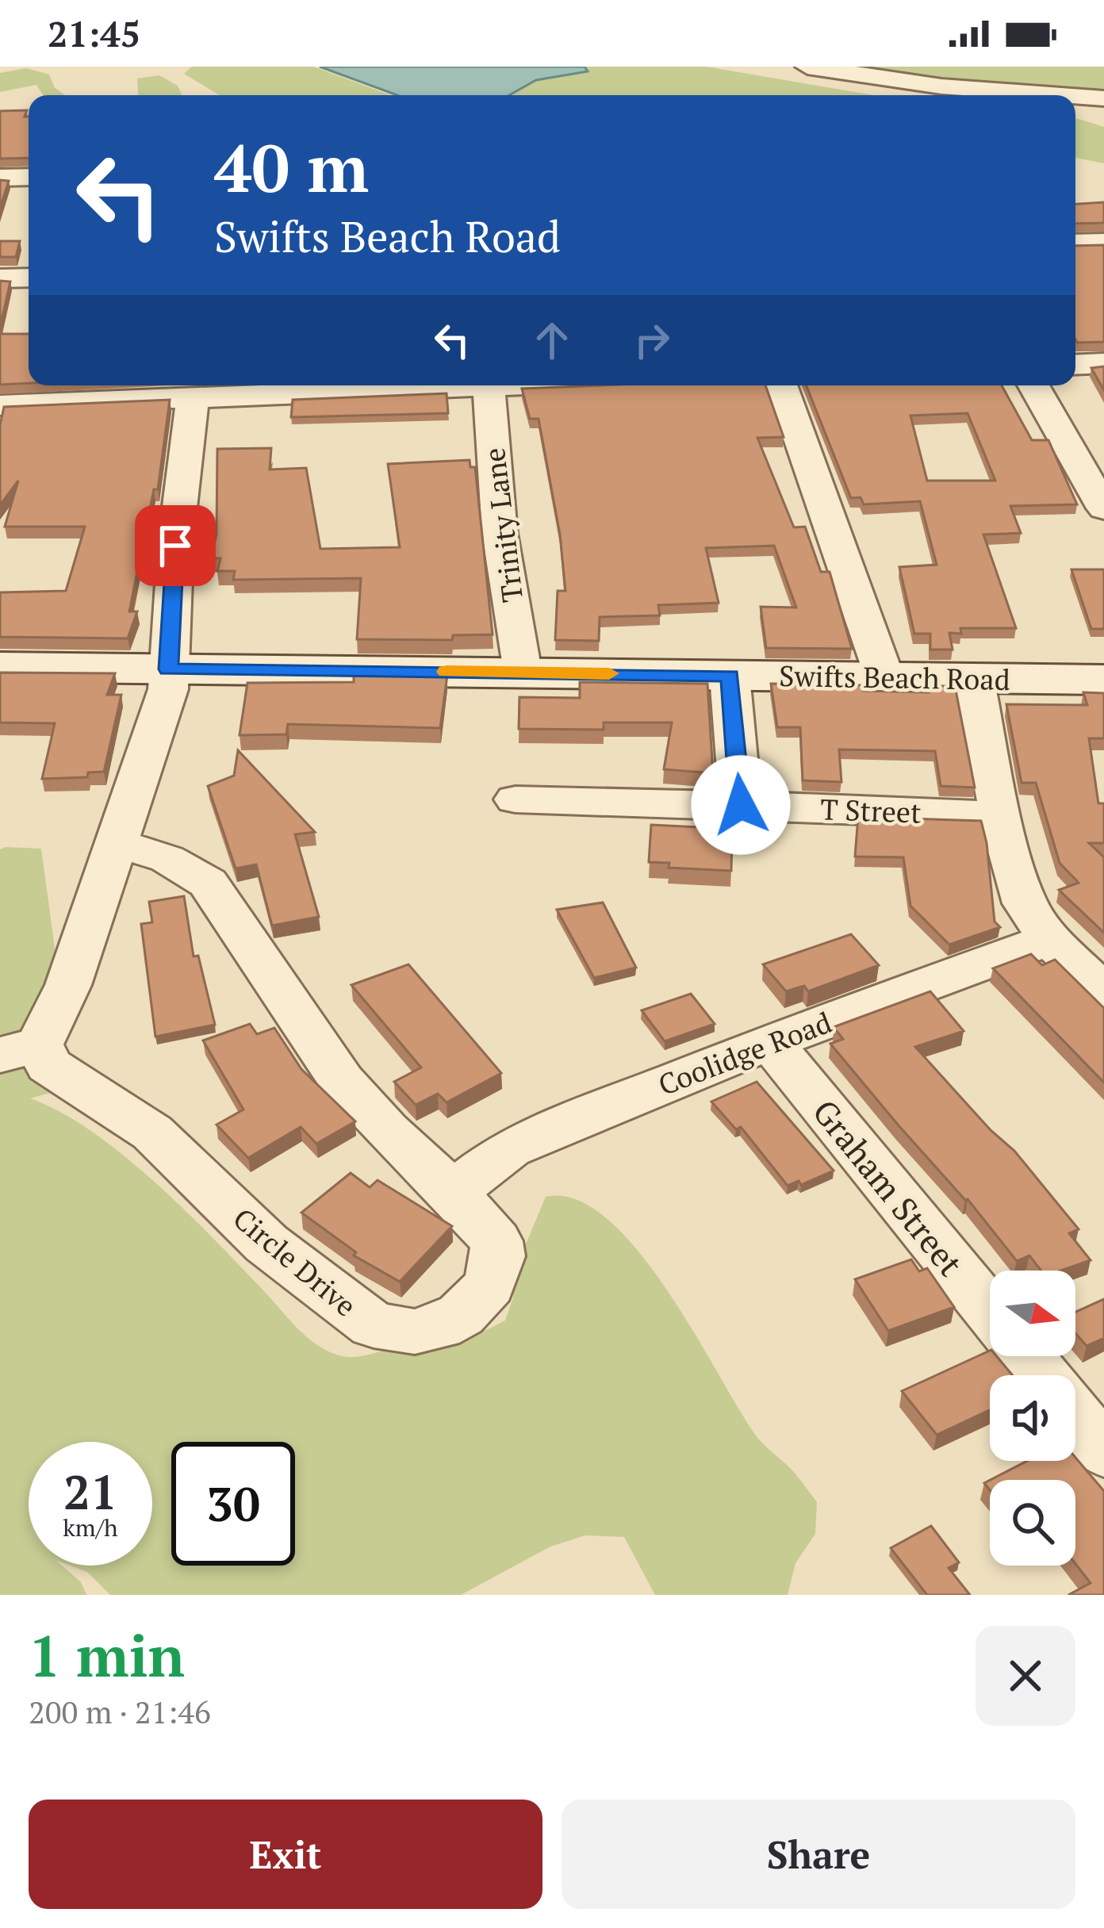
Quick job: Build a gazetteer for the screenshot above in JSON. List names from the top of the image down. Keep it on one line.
{"streets":{"street":["Trinity Lane","Swifts Beach Road","T Street","Coolidge Road","Graham Street","Circle Drive"]},"crossings":[["Trinity Lane","Swifts Beach Road"],["Swifts Beach Road","Circle Drive"],["Coolidge Road","Graham Street"],["Coolidge Road","Circle Drive"]],"north":"right","page":{"status":"21:45","turn":["40 m","Swifts Beach Road"],"speed":"21 km/h","limit":"30","heading":["1 min","200 m · 21:46"],"buttons":["Exit","Share"]}}
